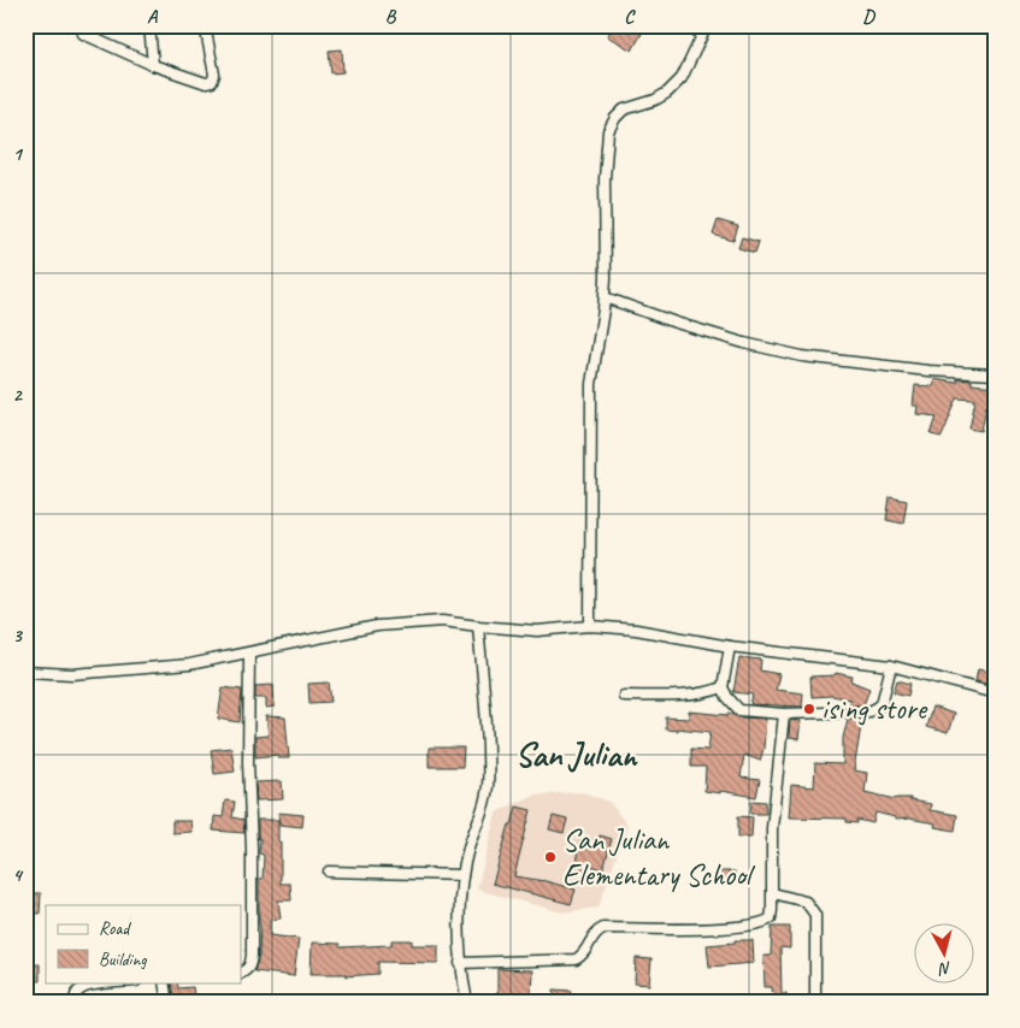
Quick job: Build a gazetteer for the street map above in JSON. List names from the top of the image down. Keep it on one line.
{"districts":["San Julian"],"places":["ising store","San Julian Elementary School"],"legend":["Road","Building"],"north":"bottom","grid":{"columns":["A","B","C","D"],"rows":["1","2","3","4"]}}
